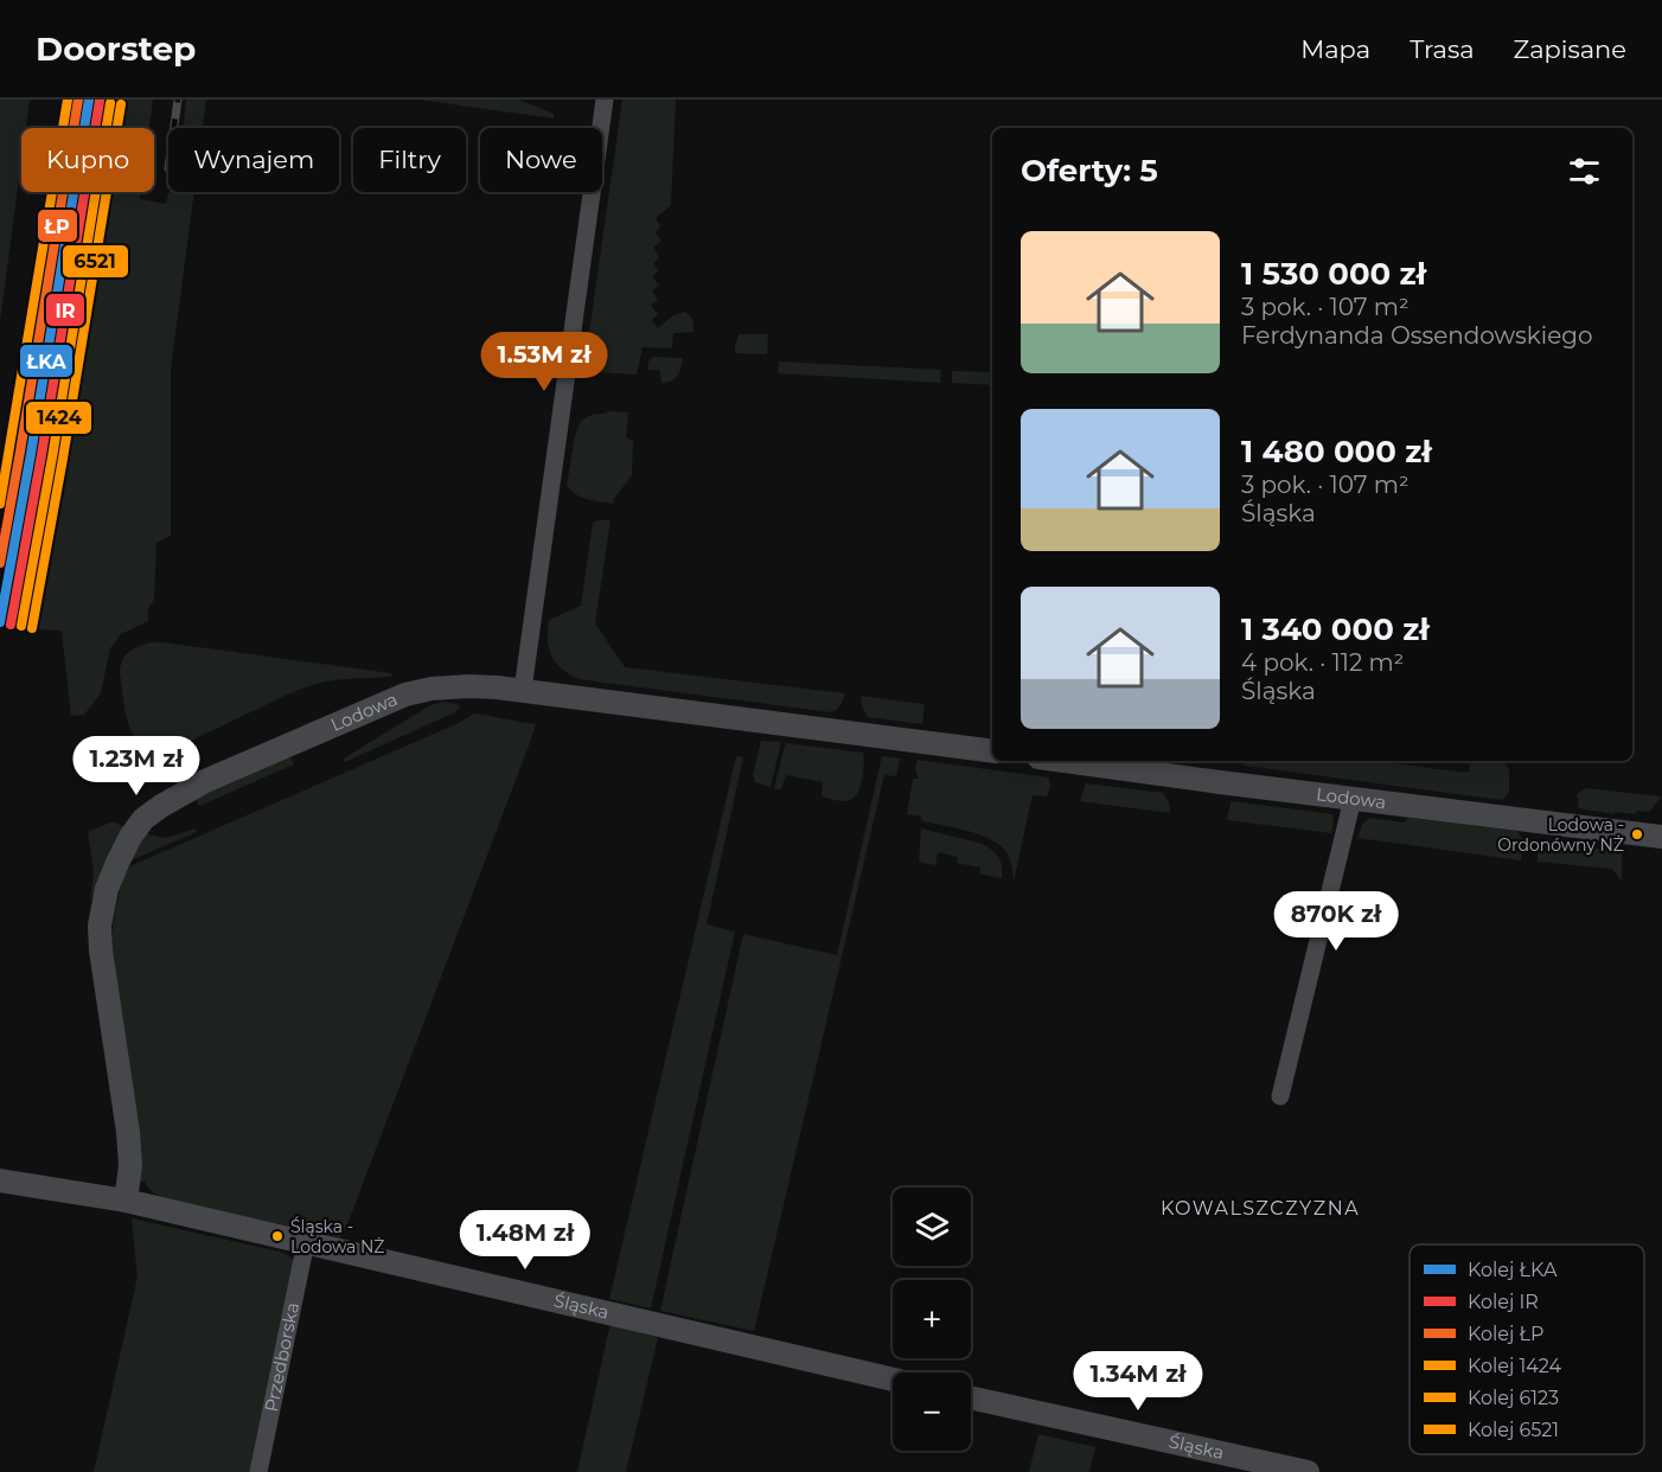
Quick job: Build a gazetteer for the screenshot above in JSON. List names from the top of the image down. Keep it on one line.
{"streets":{"street":["Lodowa","Śląska","Przedborska"]},"crossings":[["Lodowa","Śląska"],["Śląska","Przedborska"]],"districts":["KOWALSZCZYZNA"],"places":["Lodowa - Ordonówny NŻ","Śląska - Lodowa NŻ"],"lines":["rail line ŁKA","rail line ŁP","rail line 6123","rail line IR","rail line 1424","rail line 6521"],"legend":["Kolej ŁKA","Kolej IR","Kolej ŁP","Kolej 1424","Kolej 6123","Kolej 6521"],"page":{"header":"Doorstep","nav":["Mapa","Trasa","Zapisane"],"chip":["Kupno","Wynajem","Filtry","Nowe"],"heading":"Oferty: 5","list":[{"name":"1 530 000 zł","note":"3 pok. · 107 m² · Ferdynanda Ossendowskiego"},{"name":"1 480 000 zł","note":"3 pok. · 107 m² · Śląska"},{"name":"1 340 000 zł","note":"4 pok. · 112 m² · Śląska"}],"price":["1.53M zł","1.23M zł","870K zł","1.48M zł","1.34M zł"],"map_buttons":["+","−"]}}
